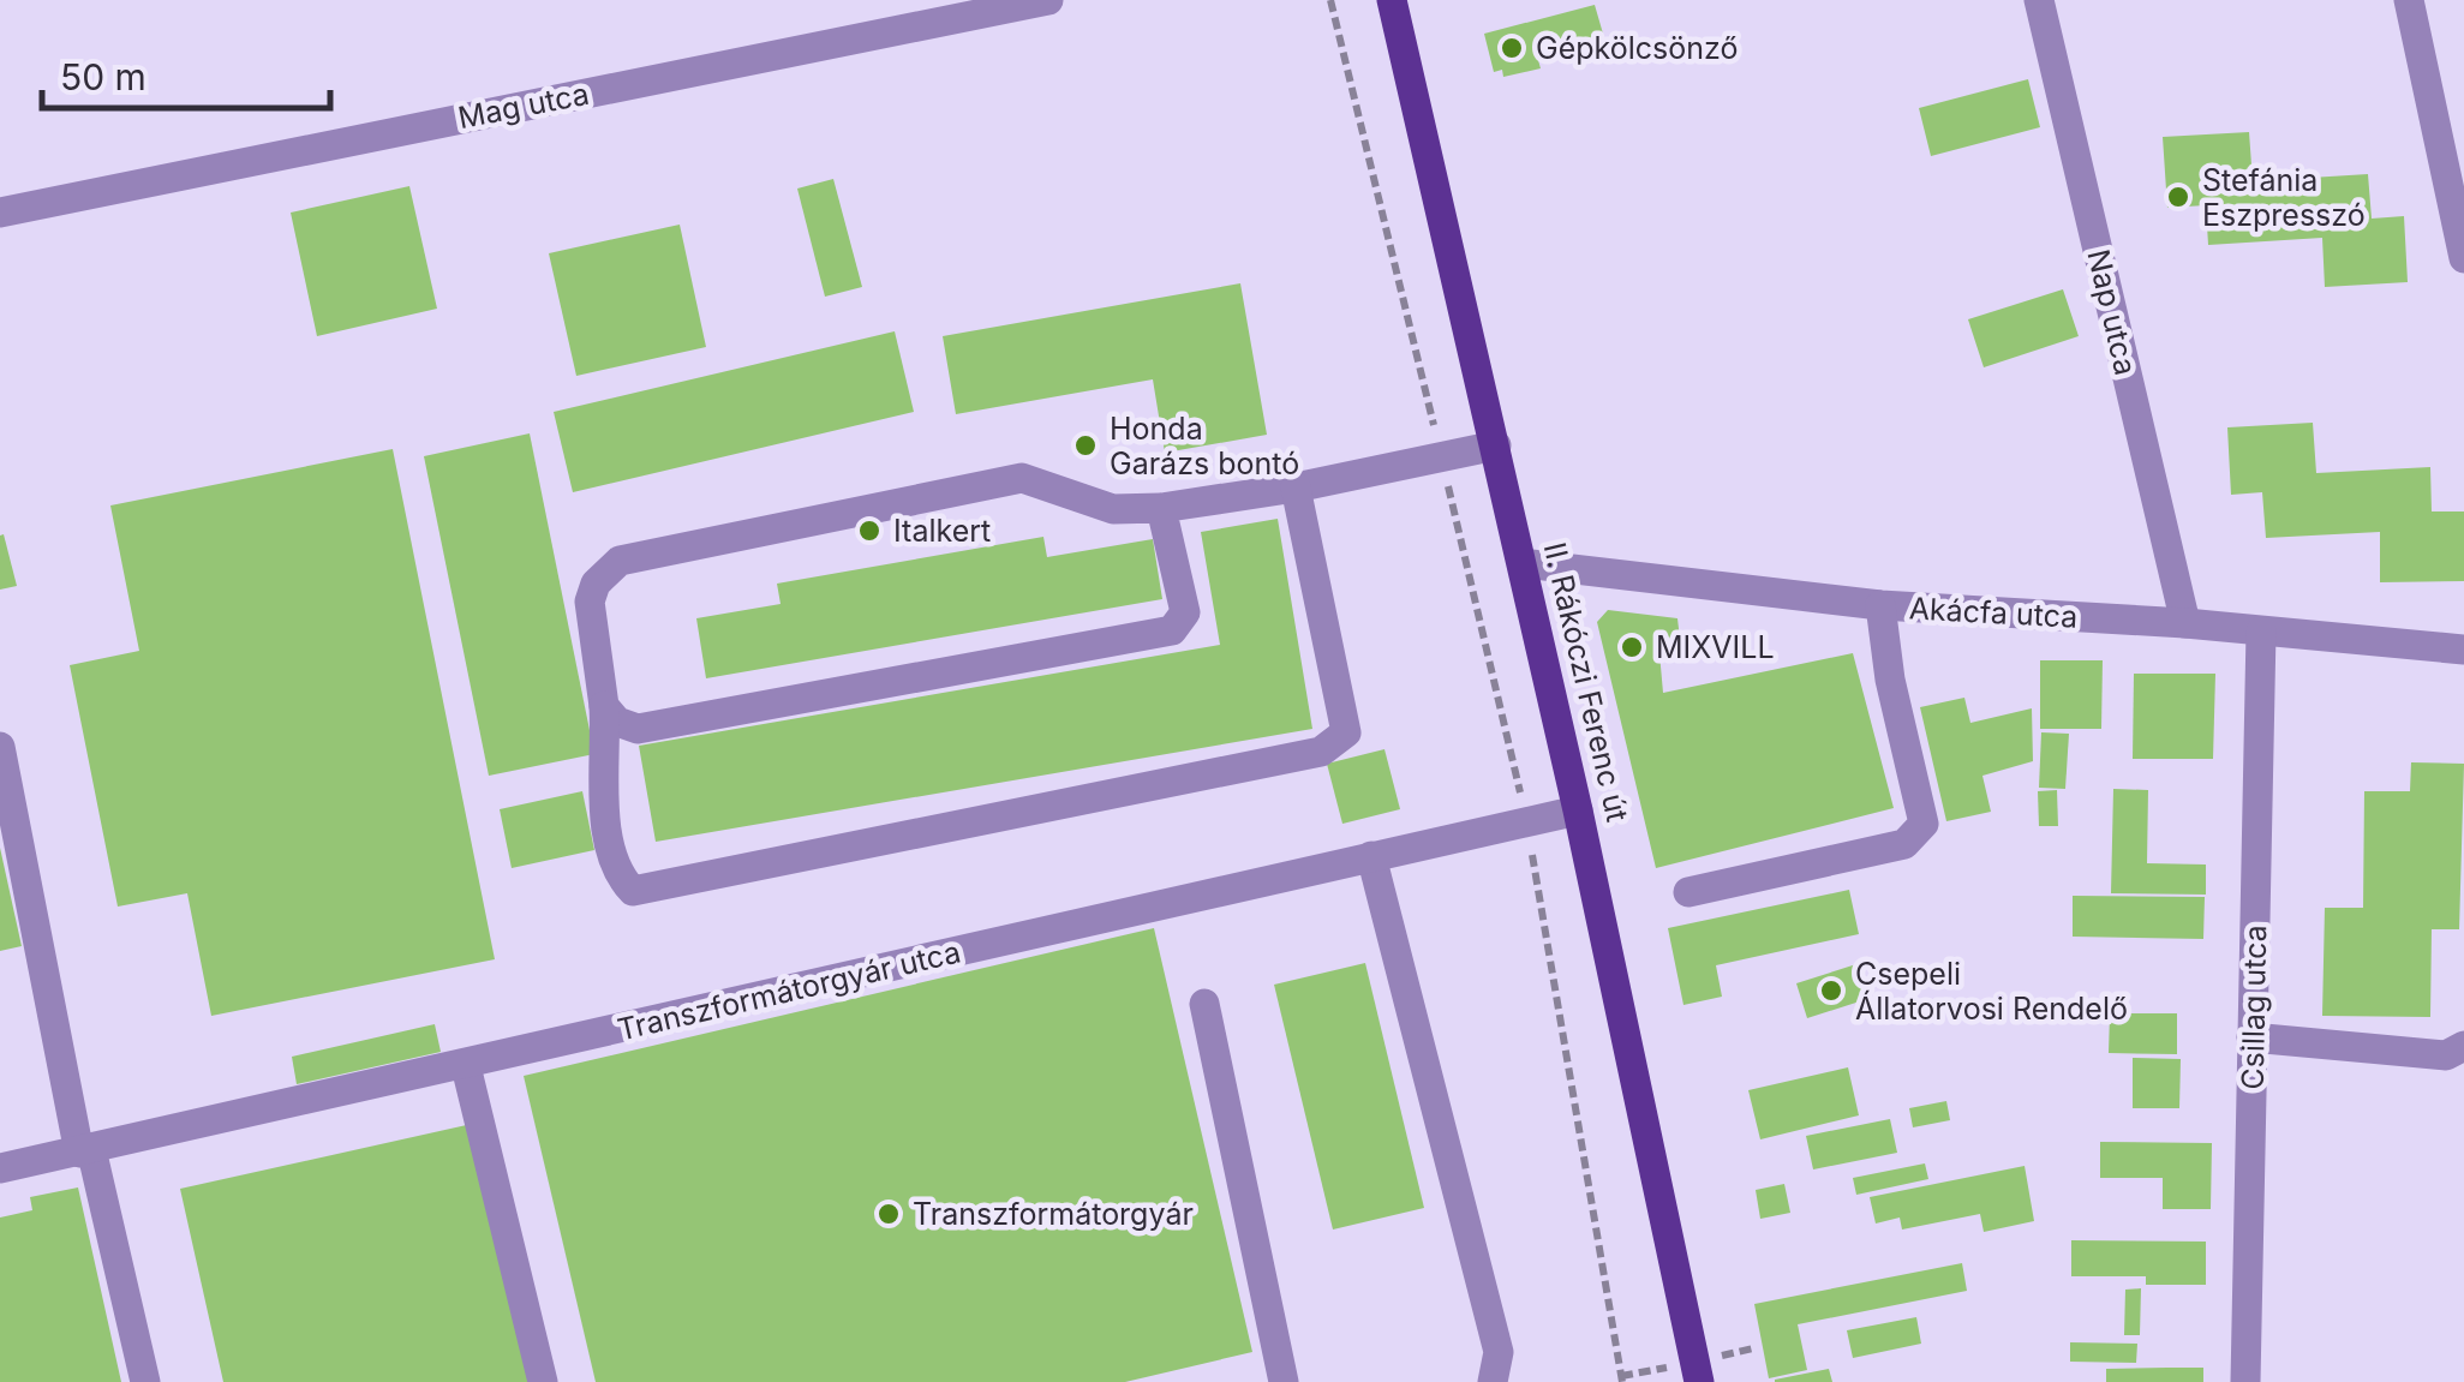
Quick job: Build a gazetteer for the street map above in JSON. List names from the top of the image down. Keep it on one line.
{"streets":{"main road":["II. Rákóczi Ferenc út"],"street":["Mag utca","Nap utca","Akácfa utca","Transzformátorgyár utca","Csillag utca"]},"crossings":[["Nap utca","Akácfa utca"],["Akácfa utca","II. Rákóczi Ferenc út"],["Akácfa utca","Csillag utca"],["II. Rákóczi Ferenc út","Transzformátorgyár utca"]],"places":["Gépkölcsönző","Stefánia Eszpresszó","Honda Garázs bontó","Italkert","MIXVILL","Csepeli Állatorvosi Rendelő","Transzformátorgyár"],"scale_bar":"50 m"}
